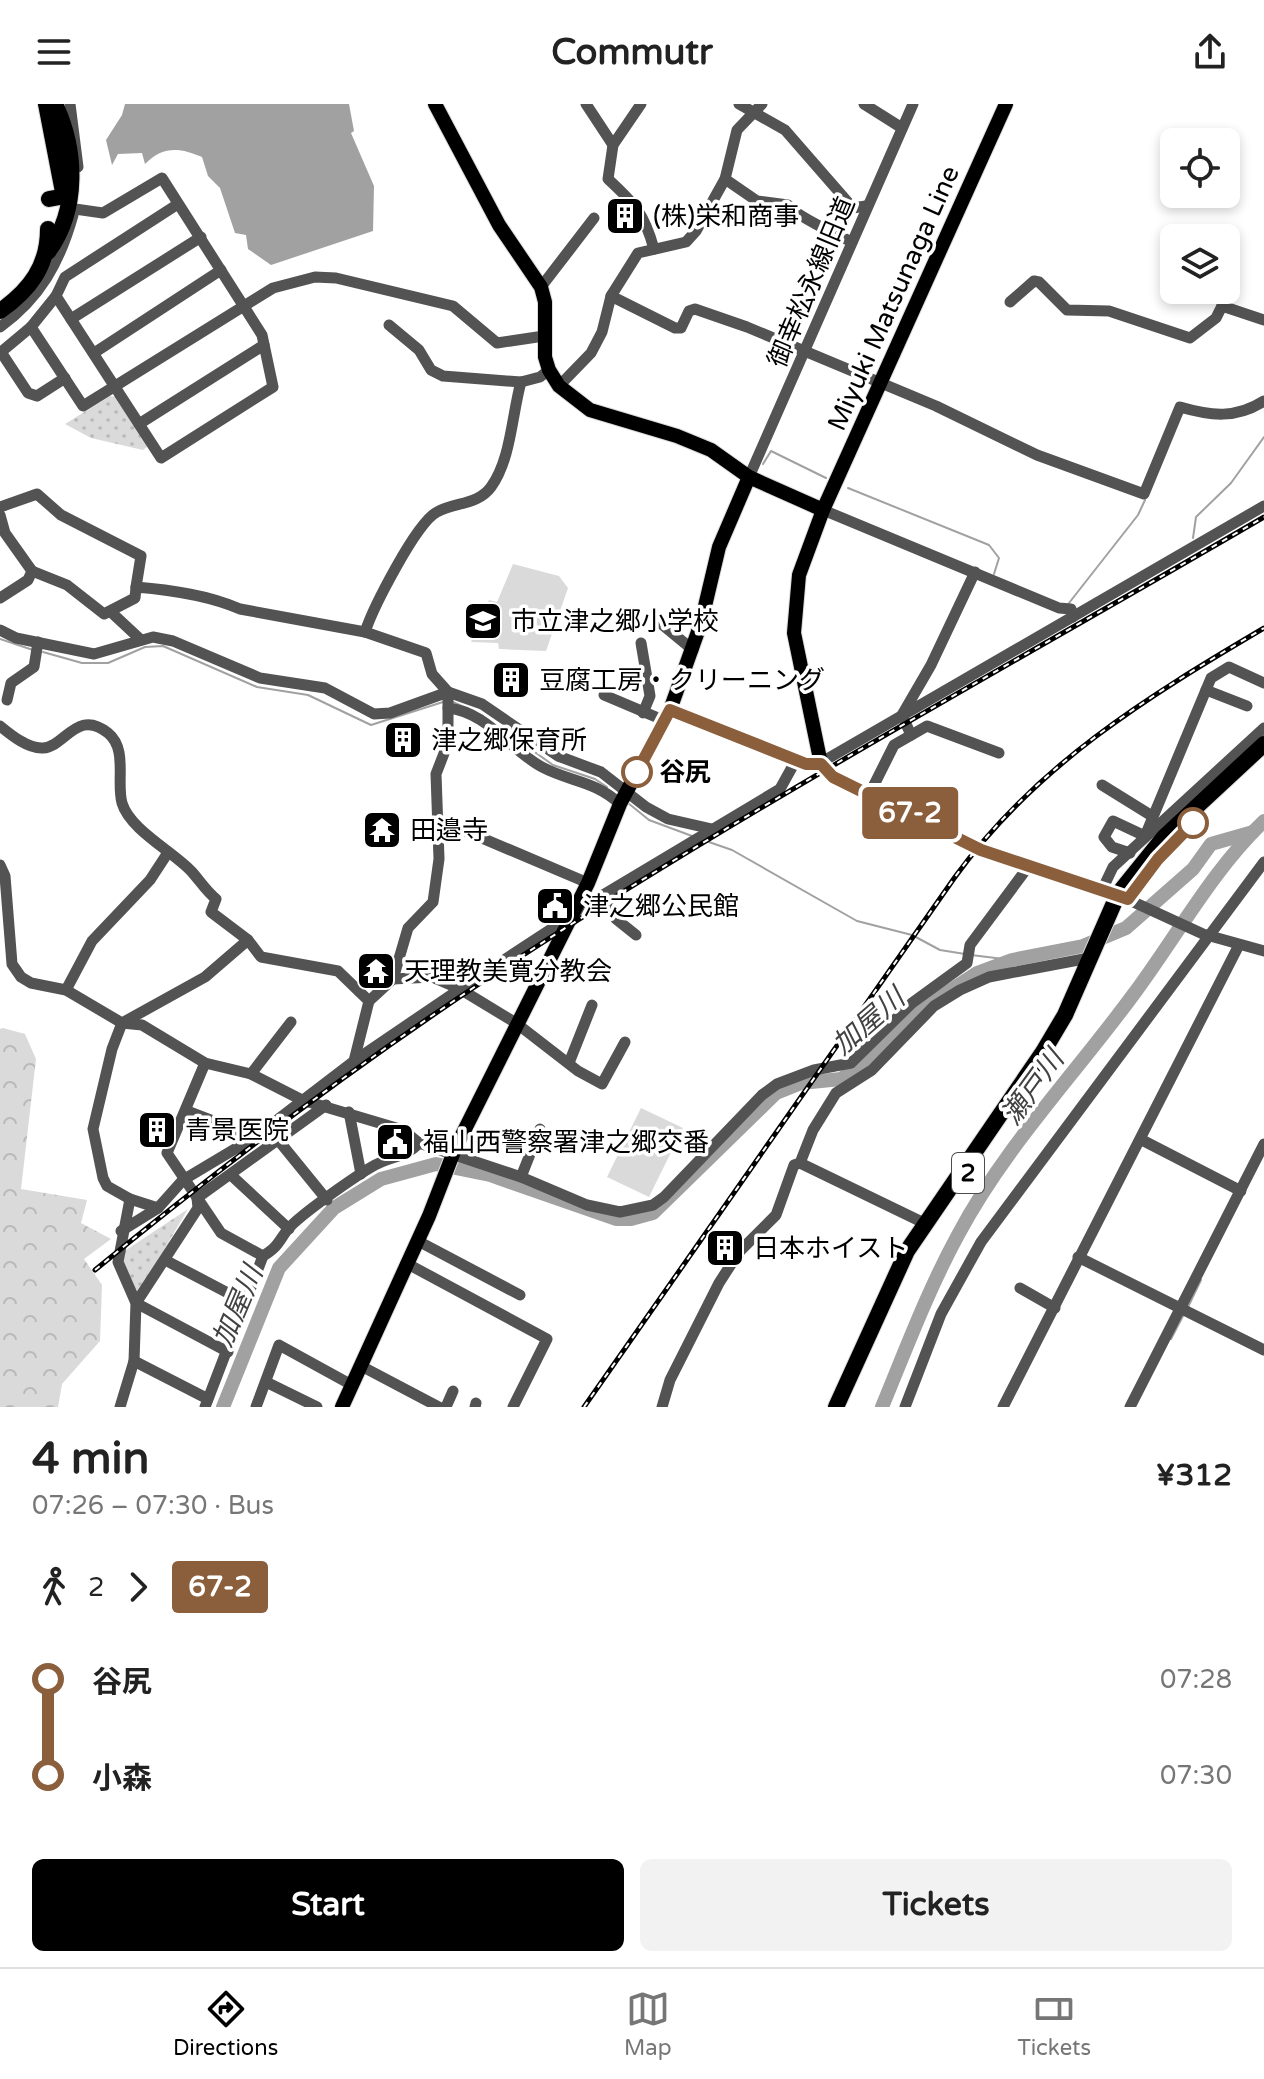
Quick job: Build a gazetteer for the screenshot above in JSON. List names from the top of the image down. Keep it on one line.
{"streets":{"highway":["2"],"main road":["Miyuki Matsunaga Line"],"street":["御幸松永線旧道"]},"water":["加屋川","瀬戸川"],"places":{"building":["(株)栄和商事","豆腐工房・クリーニング","津之郷保育所","青景医院","日本ホイスト"],"school or university":["市立津之郷小学校"],"other":["谷尻"],"temple":["田邉寺","天理教美寛分教会"],"public building":["津之郷公民館","福山西警察署津之郷交番"]},"lines":["bus line 67-2"],"page":{"header":"Commutr","on_map":"67-2","heading":["4 min","07:26 – 07:30 · Bus","¥312"],"legs":["2","67-2"],"list":[{"name":"谷尻","value":"07:28"},{"name":"小森","value":"07:30"}],"buttons":["Start","Tickets"],"tabs":["Directions","Map","Tickets"]}}
